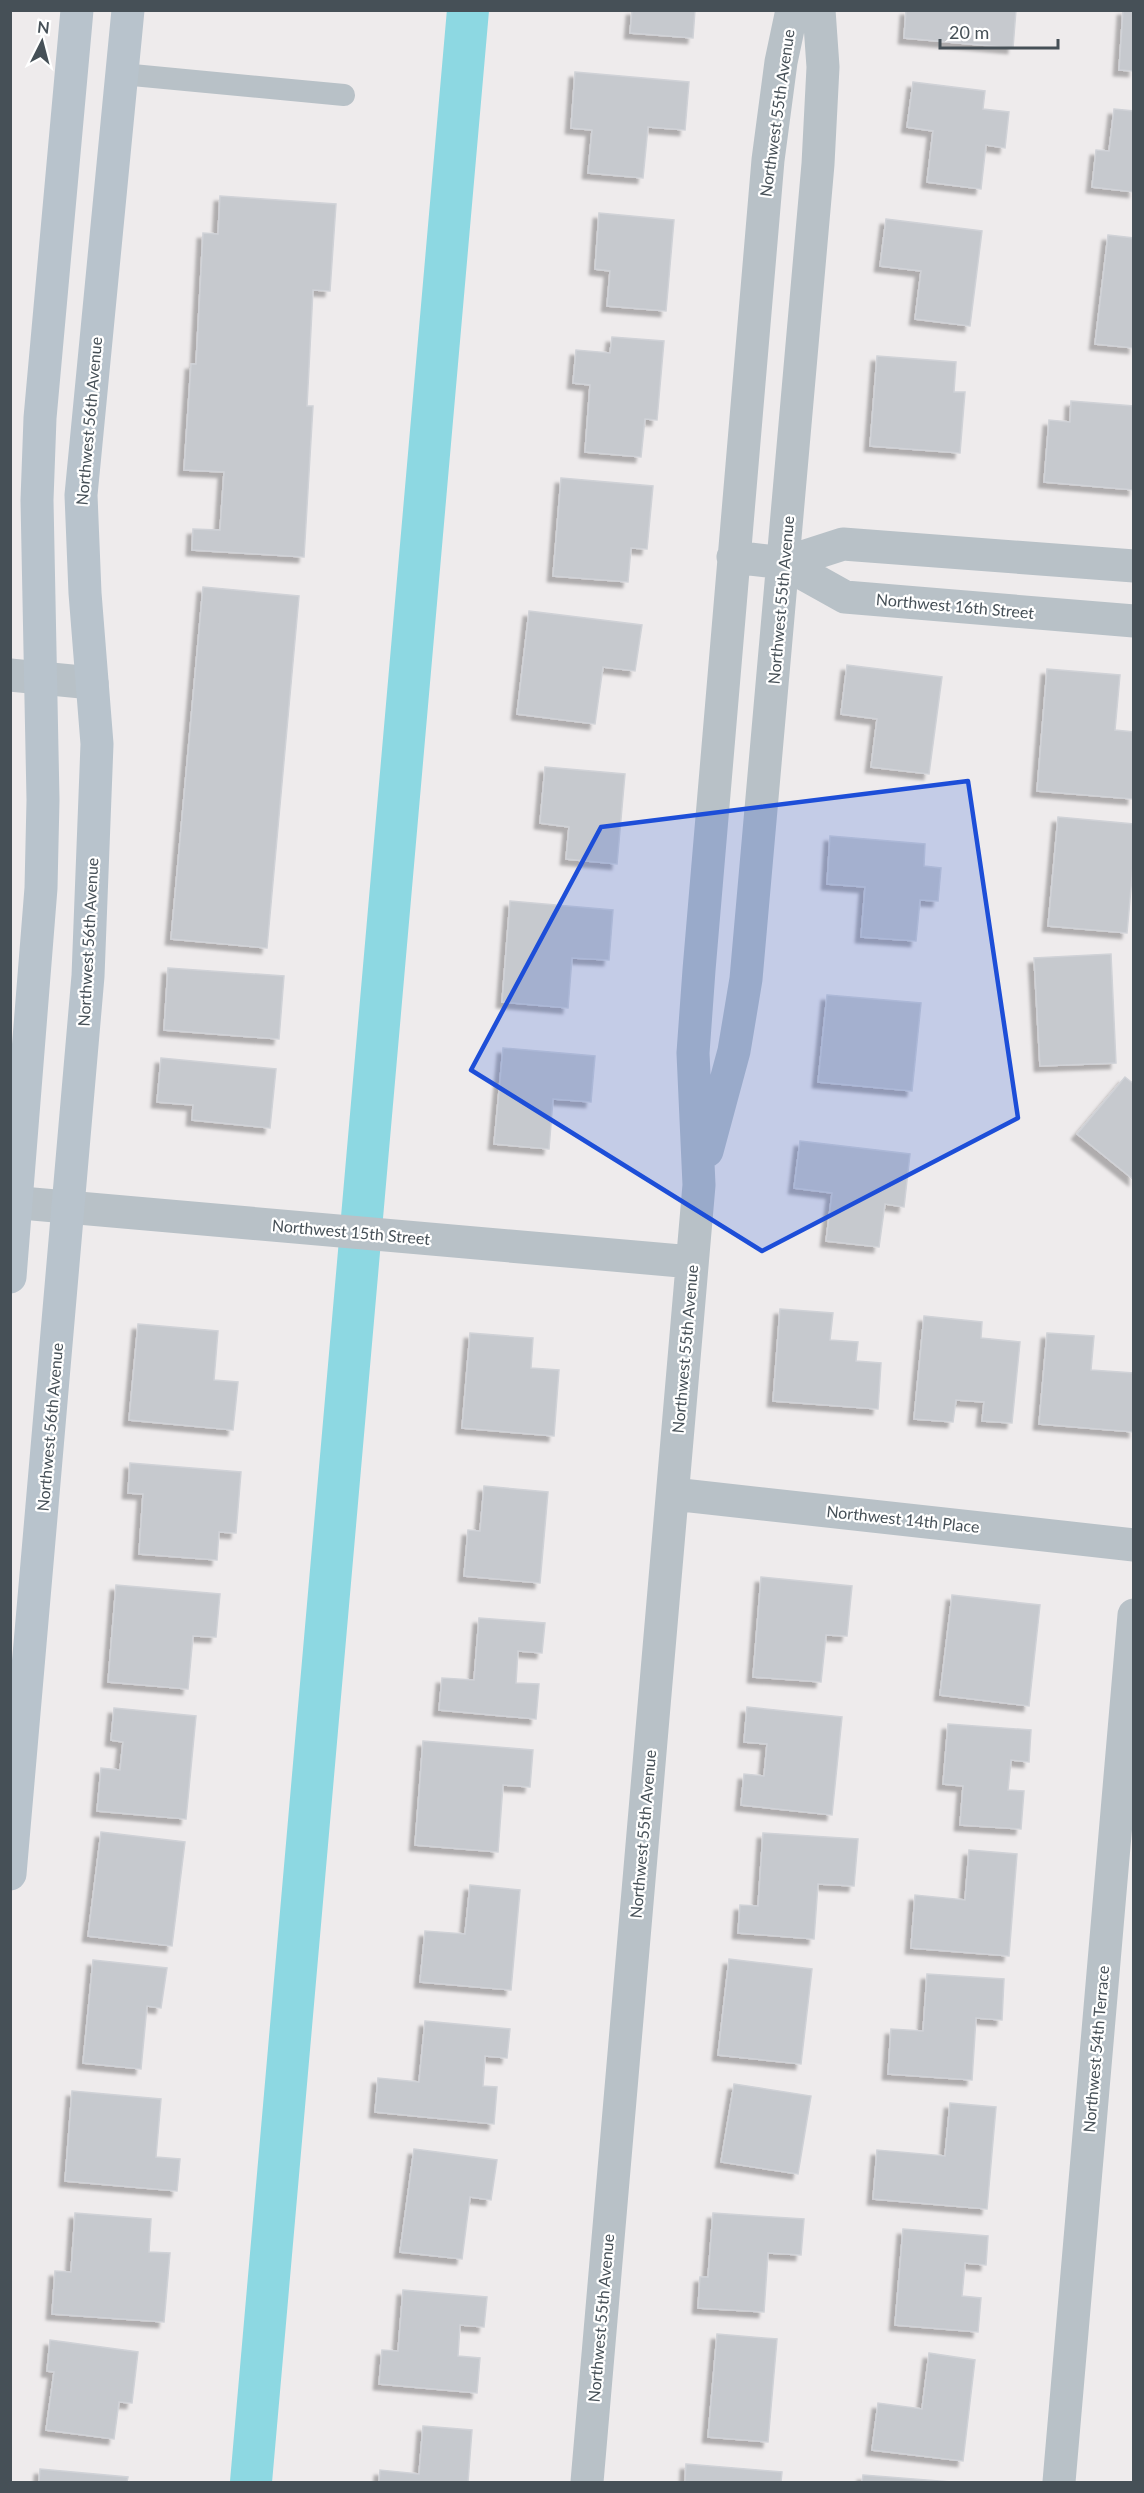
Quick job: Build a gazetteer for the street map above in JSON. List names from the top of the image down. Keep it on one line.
{"streets":{"street":["Northwest 55th Avenue","Northwest 56th Avenue","Northwest 16th Street","Northwest 15th Street","Northwest 14th Place","Northwest 54th Terrace"]},"crossings":[["Northwest 55th Avenue","Northwest 16th Street"],["Northwest 55th Avenue","Northwest 15th Street"],["Northwest 55th Avenue","Northwest 14th Place"],["Northwest 56th Avenue","Northwest 15th Street"]],"scale_bar":"20 m","north":"top"}
